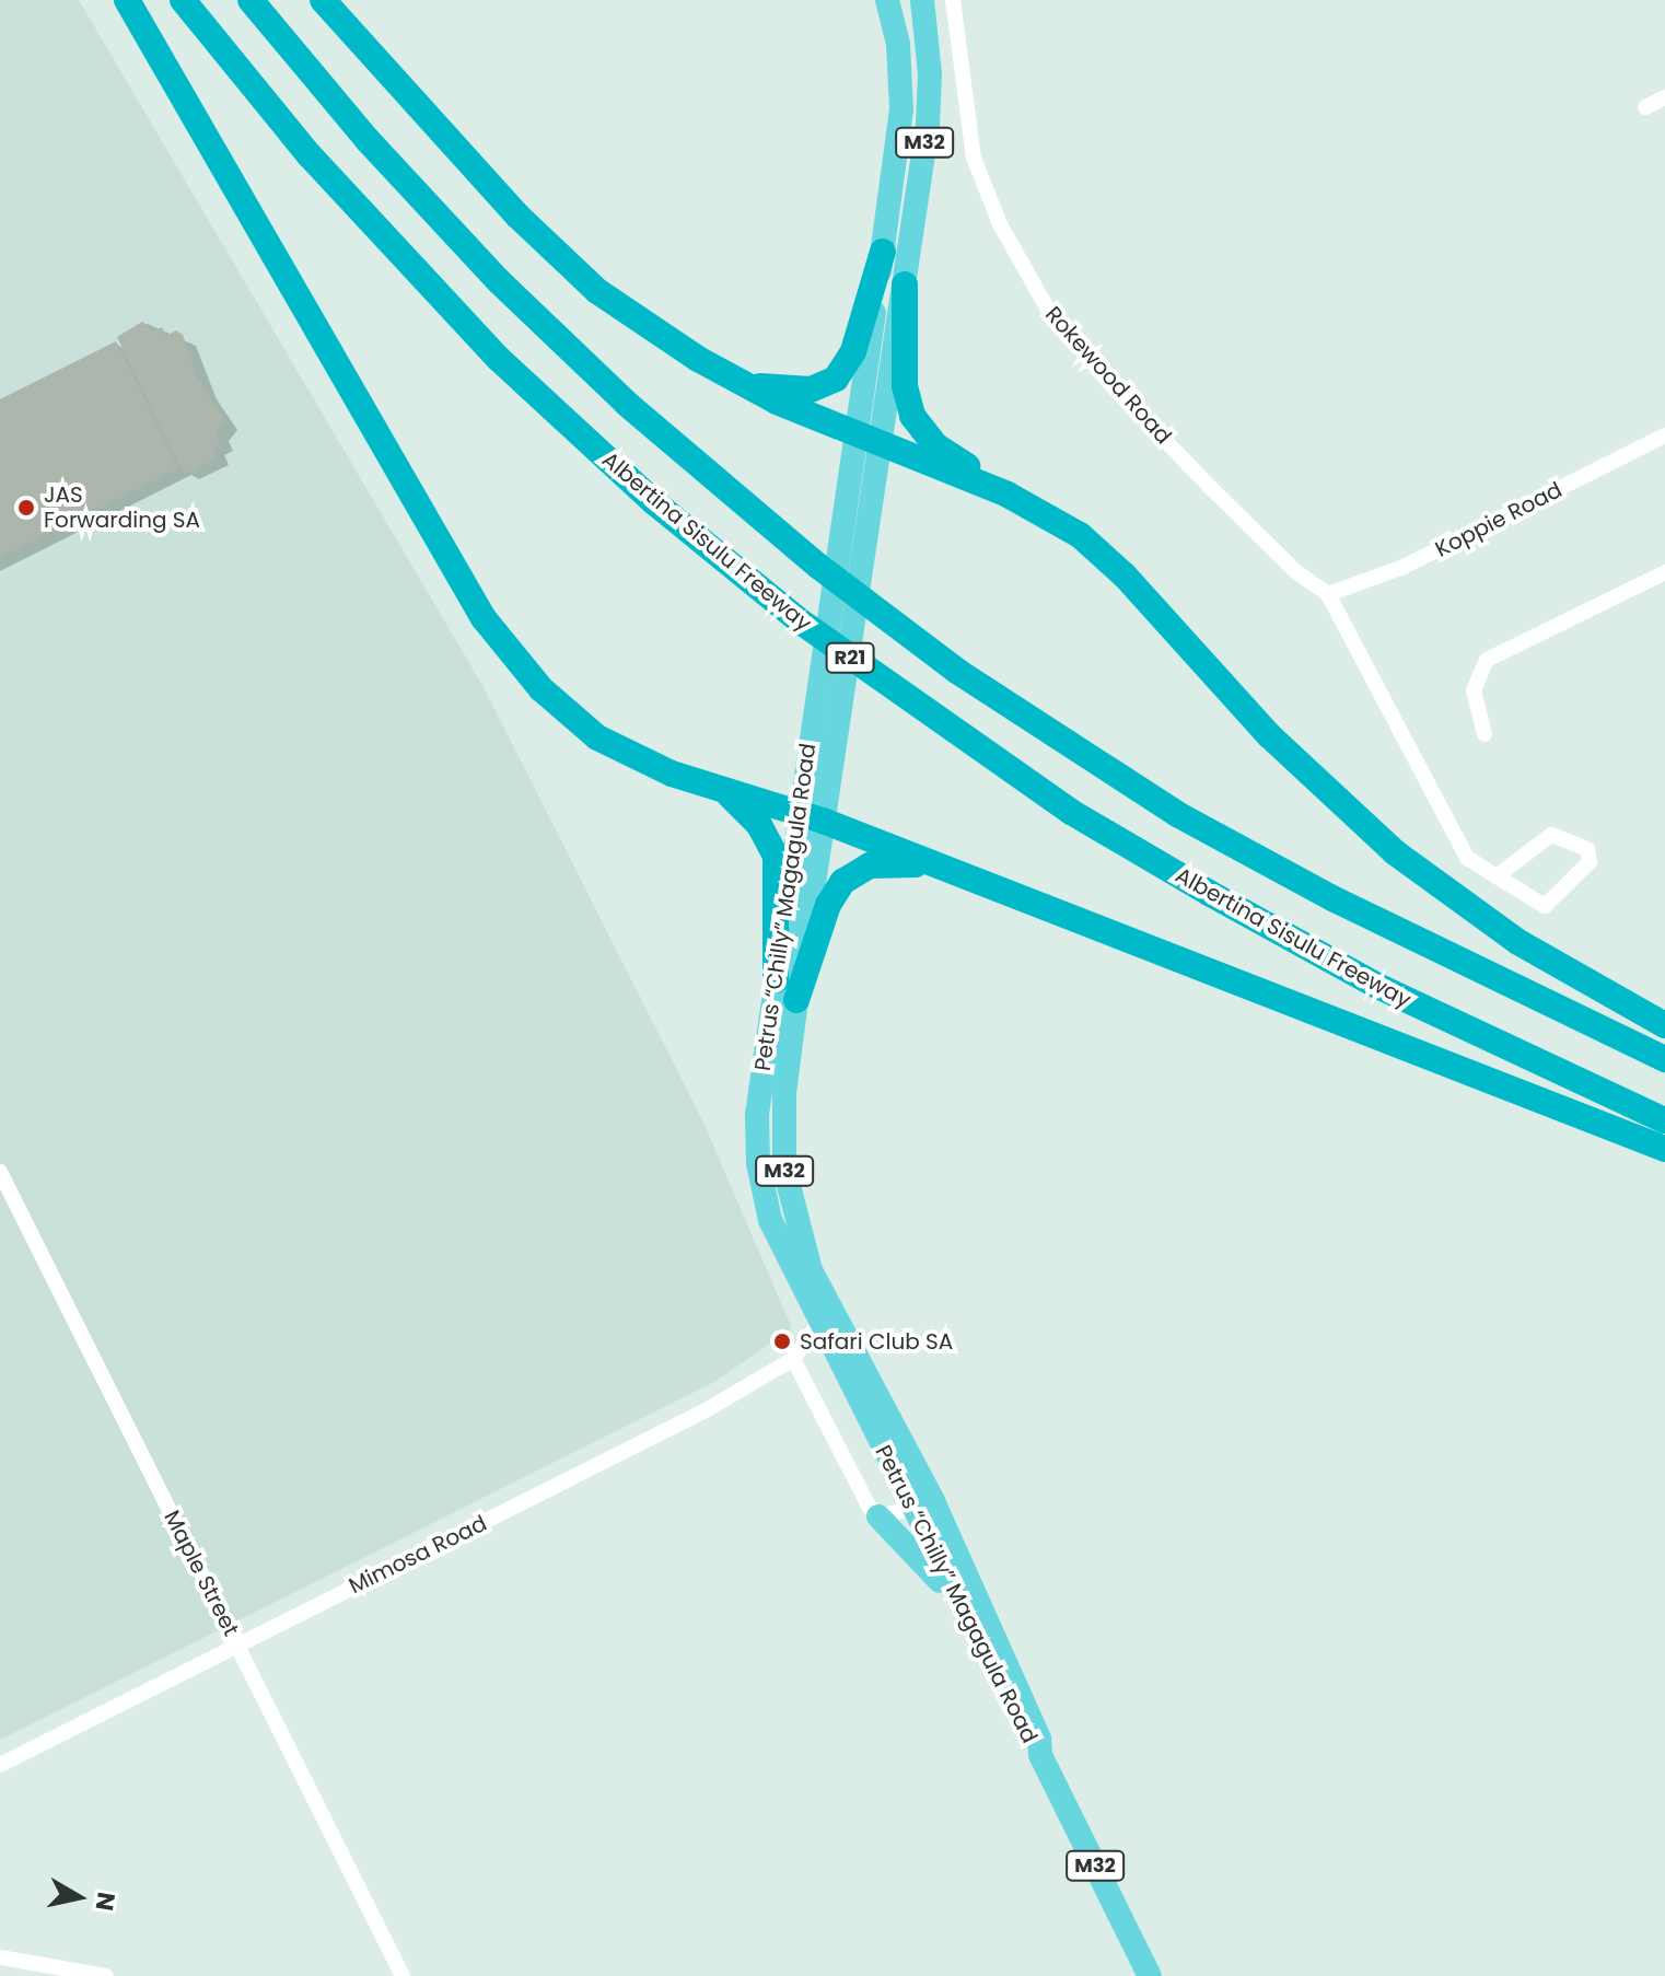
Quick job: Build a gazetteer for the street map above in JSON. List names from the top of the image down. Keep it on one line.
{"streets":{"highway":["Albertina Sisulu Freeway","R21"],"main road":["M32","Petrus “Chilly” Magagula Road"],"street":["Rokewood Road","Koppie Road","Mimosa Road","Maple Street"]},"crossings":[["Rokewood Road","Koppie Road"],["Petrus “Chilly” Magagula Road","Mimosa Road"],["Mimosa Road","Maple Street"]],"places":["JAS Forwarding SA","Safari Club SA"],"north":"right"}
